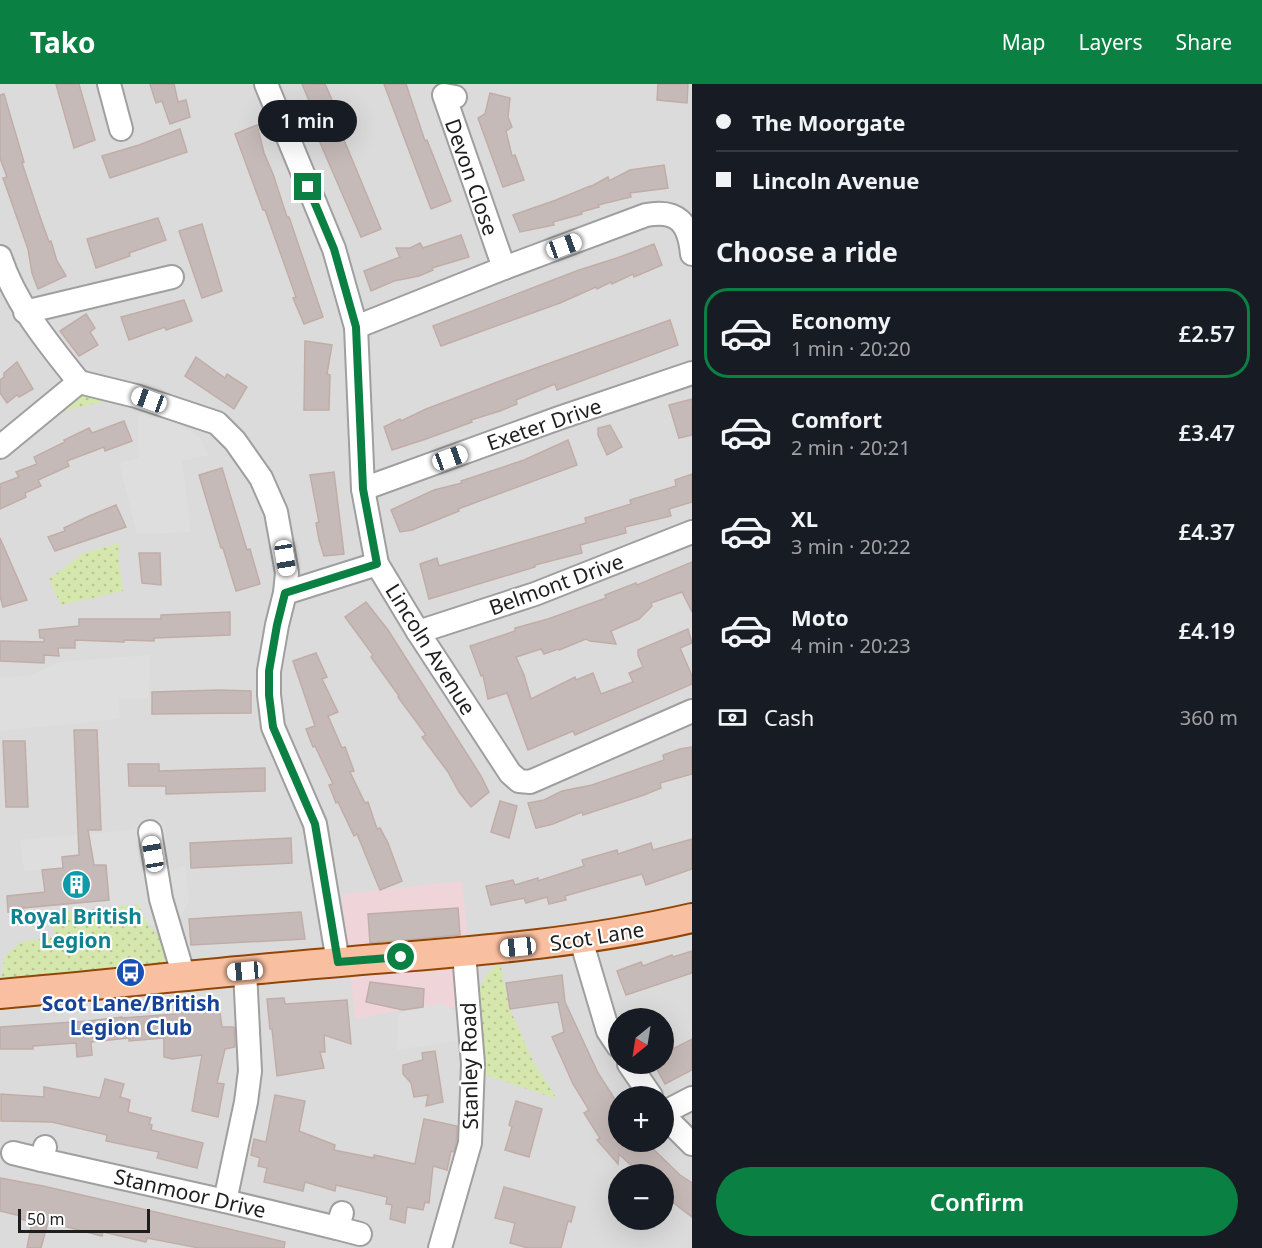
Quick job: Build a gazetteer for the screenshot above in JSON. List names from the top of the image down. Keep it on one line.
{"streets":{"main road":["Scot Lane"],"street":["Devon Close","Exeter Drive","Belmont Drive","Lincoln Avenue","Stanley Road","Stanmoor Drive"]},"crossings":[["Exeter Drive","Lincoln Avenue"],["Belmont Drive","Lincoln Avenue"],["Scot Lane","Stanley Road"]],"places":{"building":["Royal British Legion"],"bus stop":["Scot Lane/British Legion Club"]},"scale_bar":"50 m","north":"bottom left","page":{"header":"Tako","nav":["Map","Layers","Share"],"banner":["The Moorgate","Lincoln Avenue"],"bubble":"1 min","heading":"Choose a ride","list":[{"name":"Economy","note":"1 min · 20:20","value":"£2.57"},{"name":"Comfort","note":"2 min · 20:21","value":"£3.47"},{"name":"XL","note":"3 min · 20:22","value":"£4.37"},{"name":"Moto","note":"4 min · 20:23","value":"£4.19"}],"pay":["Cash","360 m"],"map_buttons":["+","−"],"buttons":"Confirm","scale":"50 m"}}
